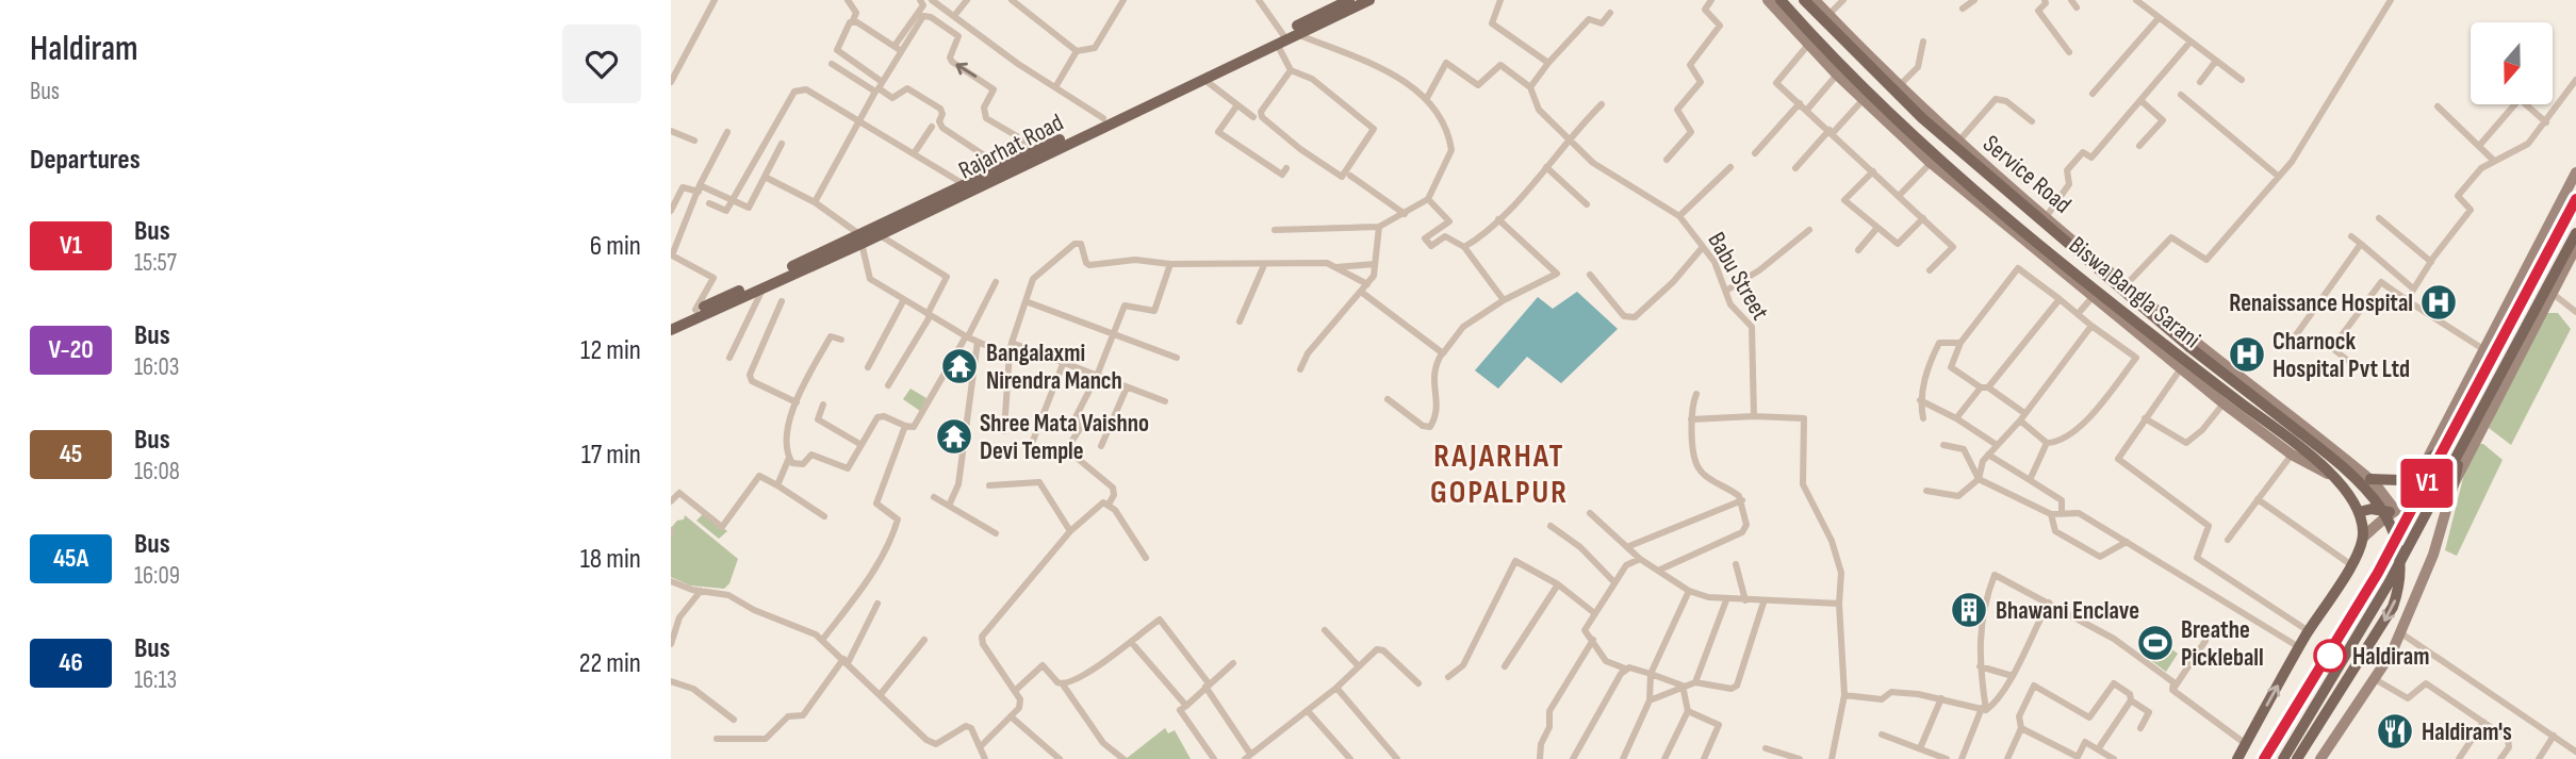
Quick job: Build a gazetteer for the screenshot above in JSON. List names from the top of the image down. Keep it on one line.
{"streets":{"main road":["Rajarhat Road","Biswa Bangla Sarani"],"street":["Service Road","Babu Street"]},"crossings":[["Service Road","Biswa Bangla Sarani"]],"districts":["RAJARHAT GOPALPUR"],"places":{"hospital":["Renaissance Hospital","Charnock Hospital Pvt Ltd"],"temple":["Bangalaxmi Nirendra Manch","Shree Mata Vaishno Devi Temple"],"building":["Bhawani Enclave"],"sports":["Breathe Pickleball"],"other":["Haldiram"],"restaurant":["Haldiram's"]},"lines":["bus line V1"],"north":"bottom","page":{"heading":[["Haldiram","Bus"],"Departures"],"on_map":"V1","list":[{"mark":"V1","name":"Bus","note":"15:57","value":"6 min"},{"mark":"V-20","name":"Bus","note":"16:03","value":"12 min"},{"mark":"45","name":"Bus","note":"16:08","value":"17 min"},{"mark":"45A","name":"Bus","note":"16:09","value":"18 min"},{"mark":"46","name":"Bus","note":"16:13","value":"22 min"}]}}
